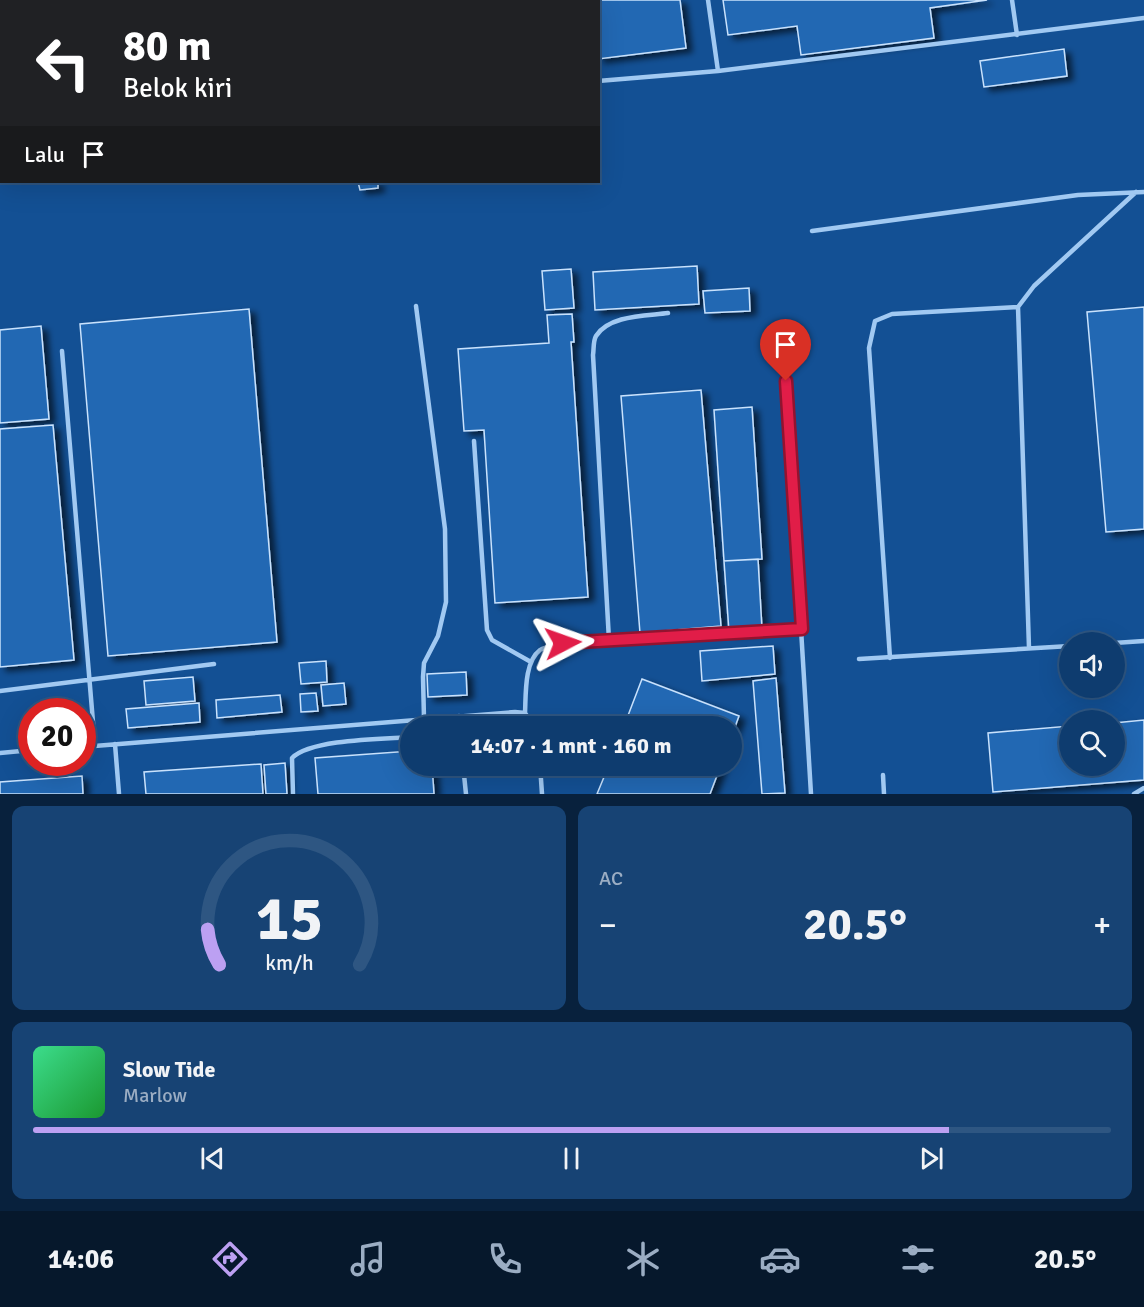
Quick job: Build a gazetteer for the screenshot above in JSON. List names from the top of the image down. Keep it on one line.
{"page":{"turn":["80 m","Belok kiri"],"then":"Lalu","limit":"20","trip":"14:07 · 1 mnt · 160 m","tile":"AC","heat":["−","20.5°","+"],"song":["Slow Tide","Marlow"],"tabs":["14:06","20.5°"],"gauge":["15","km/h"]}}
